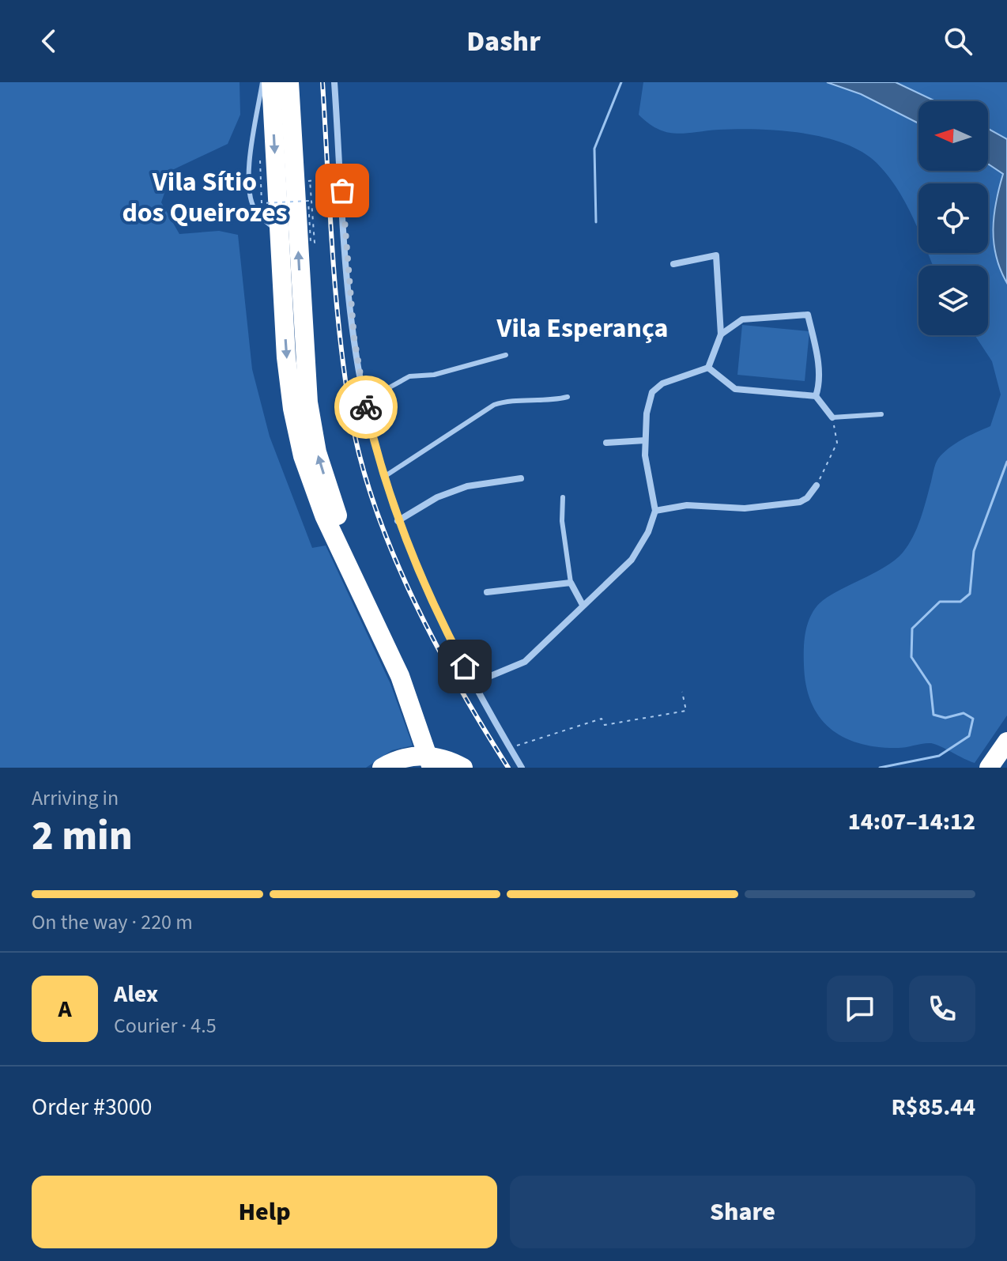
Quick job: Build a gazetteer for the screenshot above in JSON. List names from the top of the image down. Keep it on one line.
{"districts":["Vila Sítio dos Queirozes","Vila Esperança"],"north":"left","page":{"header":"Dashr","heading":["2 min","Arriving in","14:07–14:12"],"panel":["Alex","Courier · 4.5","Order #3000","R$85.44"],"bar":"On the way · 220 m","round":"A","buttons":["Help","Share"]}}
